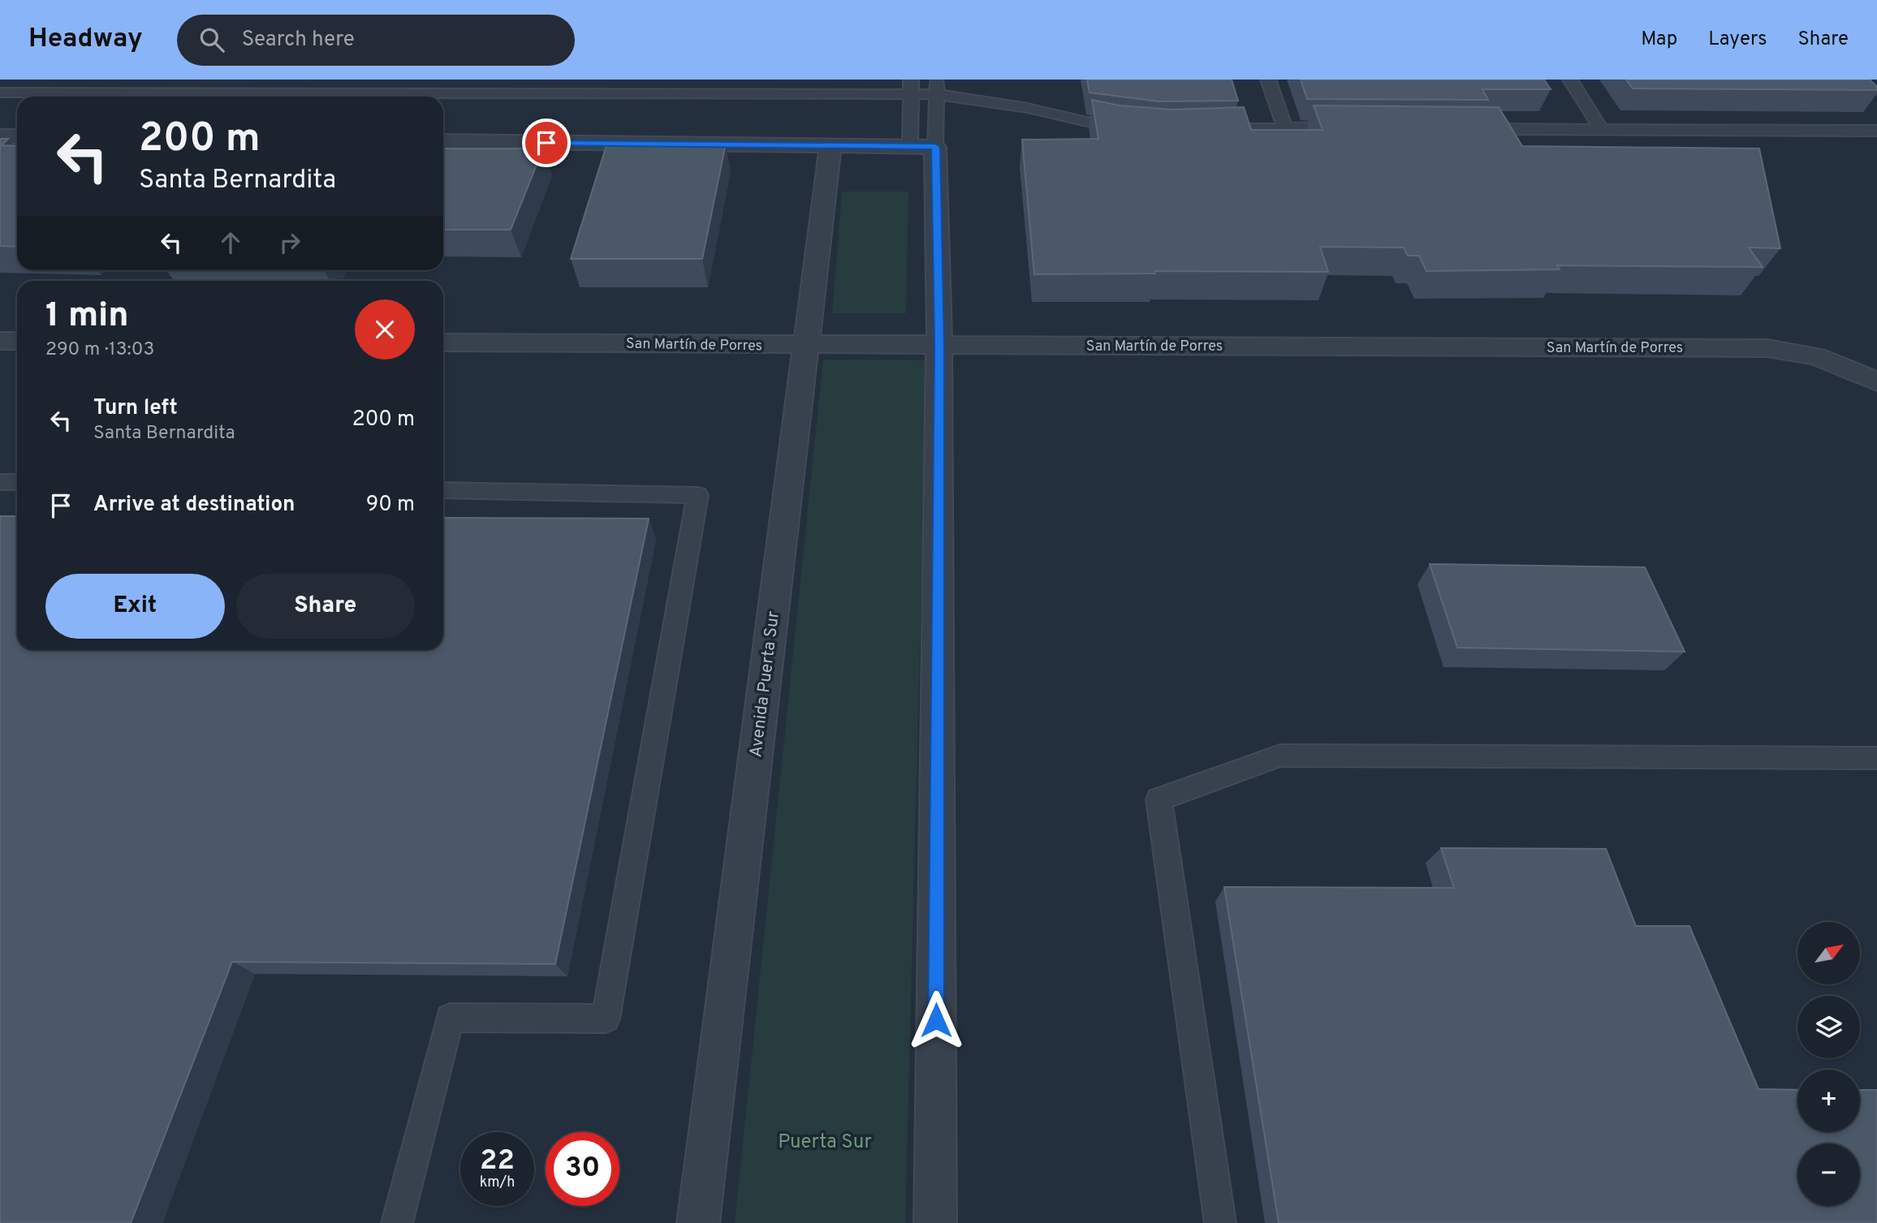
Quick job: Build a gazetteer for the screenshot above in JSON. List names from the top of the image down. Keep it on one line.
{"streets":{"street":["San Martín de Porres","Avenida Puerta Sur"]},"crossings":[["San Martín de Porres","Avenida Puerta Sur"]],"parks":["Puerta Sur"],"north":"top right","page":{"header":"Headway","search":"Search here","nav":["Map","Layers","Share"],"turn":["200 m","Santa Bernardita"],"heading":["1 min","290 m · 13:03"],"list":[{"name":"Turn left","note":"Santa Bernardita","value":"200 m"},{"name":"Arrive at destination","value":"90 m"}],"buttons":["Exit","Share"],"map_buttons":["+","−"],"speed":"22 km/h","limit":"30"}}
